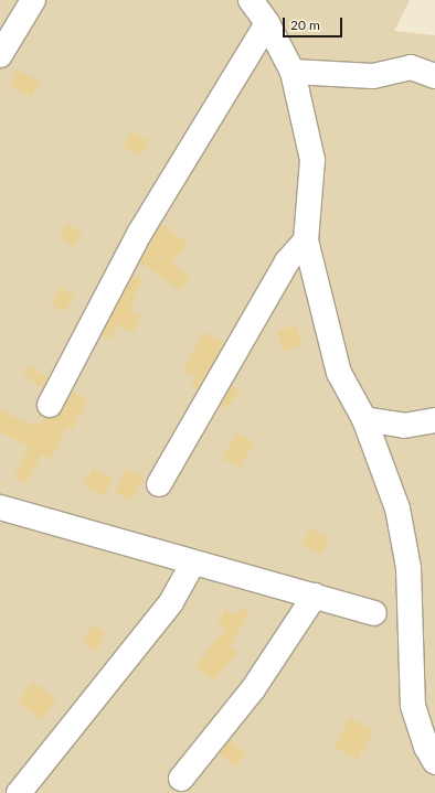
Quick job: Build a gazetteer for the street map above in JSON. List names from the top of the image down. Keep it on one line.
{"scale_bar":"20 m"}
